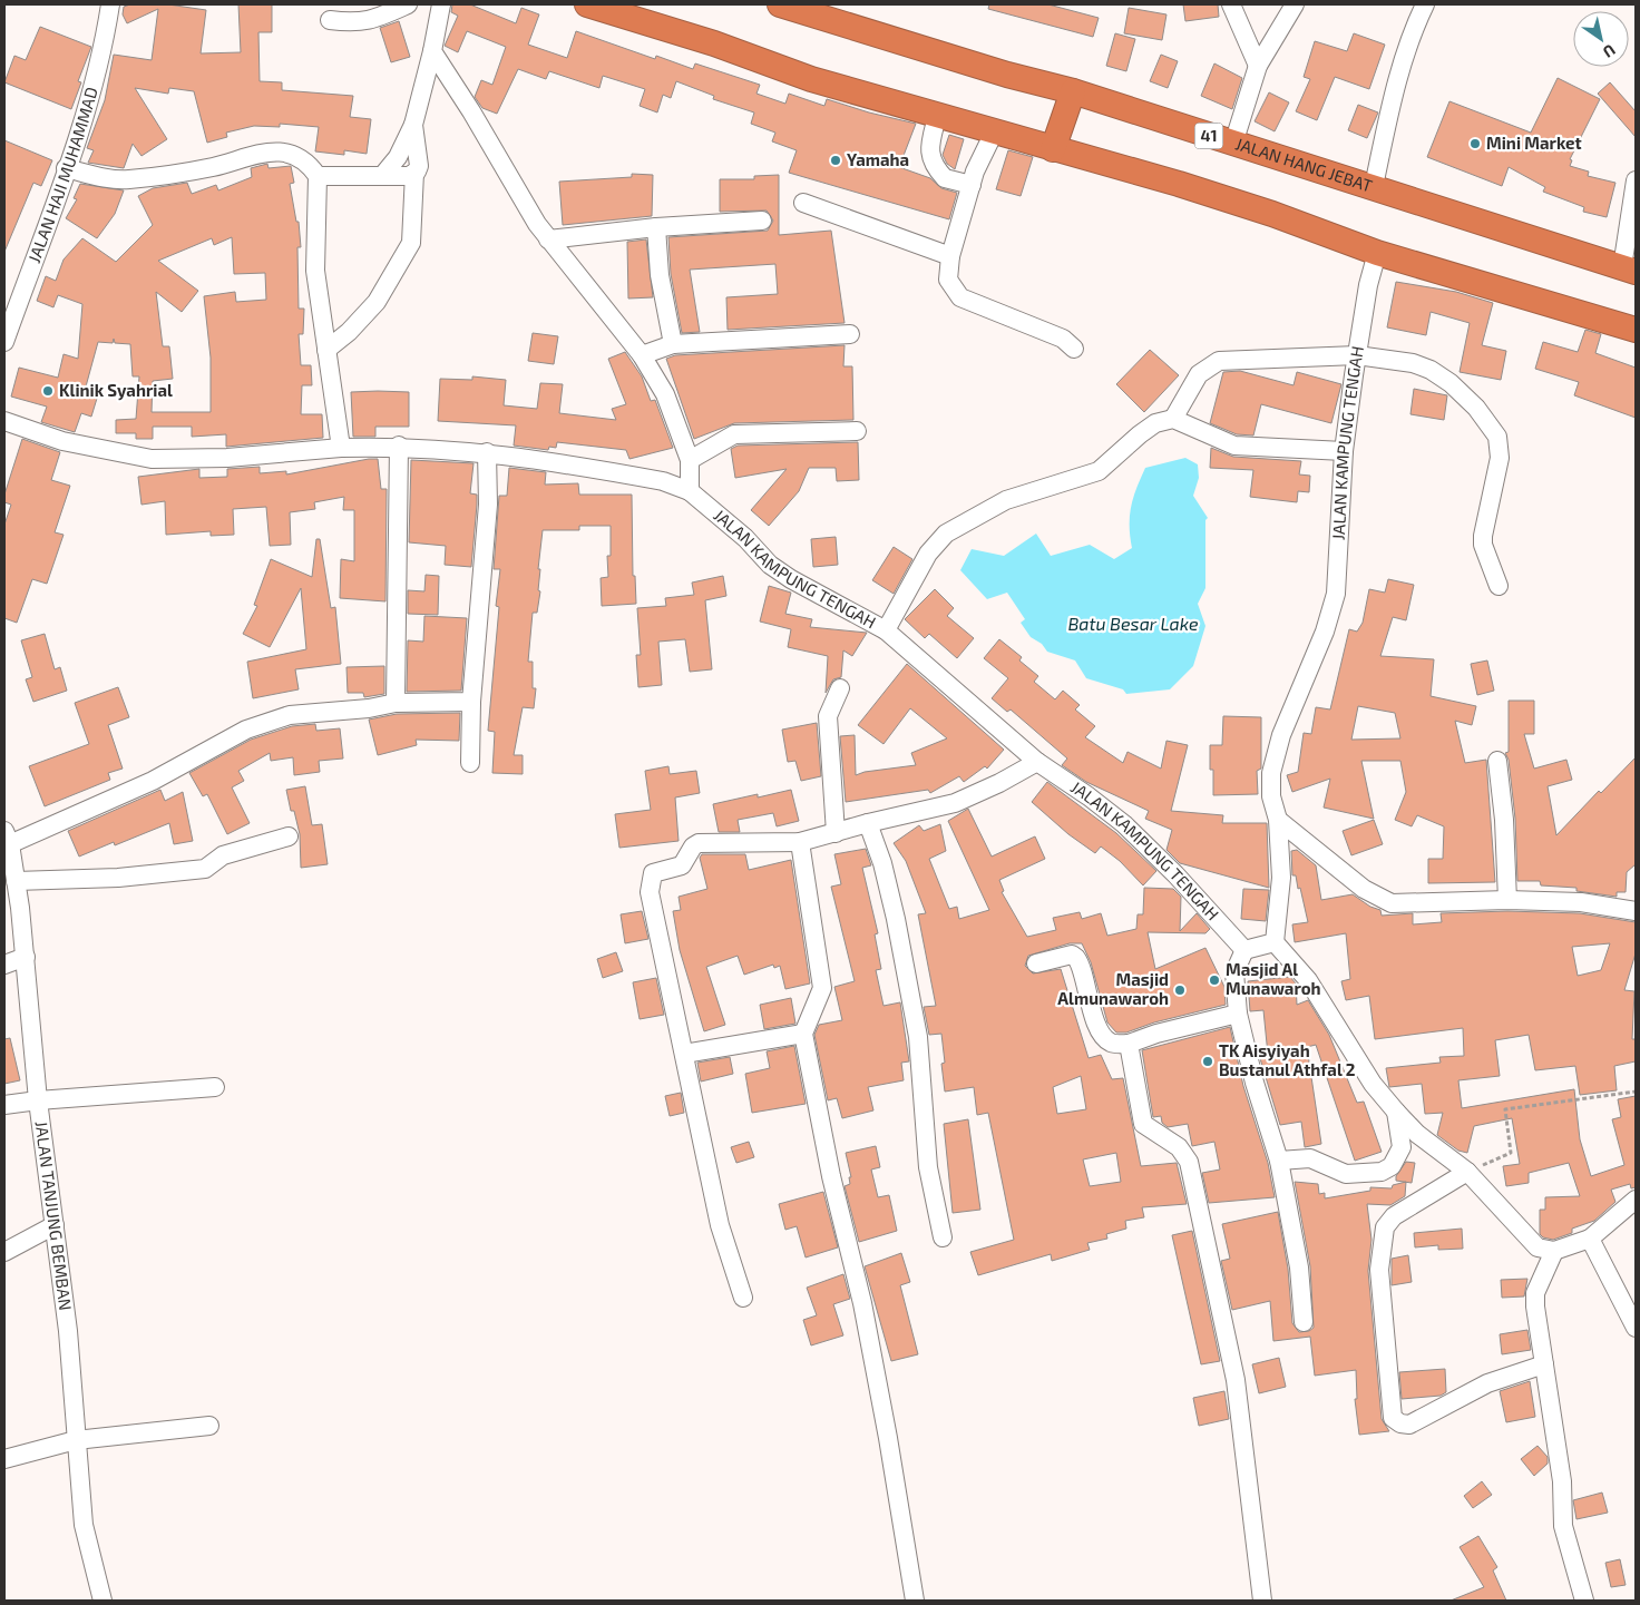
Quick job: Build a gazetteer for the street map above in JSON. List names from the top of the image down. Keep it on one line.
{"streets":{"highway":["41","JALAN HANG JEBAT"],"street":["JALAN HAJI MUHAMMAD","JALAN KAMPUNG TENGAH","JALAN TANJUNG BEMBAN"]},"water":["Batu Besar Lake"],"places":["Mini Market","Yamaha","Klinik Syahrial","Masjid Al Munawaroh","Masjid Almunawaroh","TK Aisyiyah Bustanul Athfal 2"],"north":"bottom right"}
